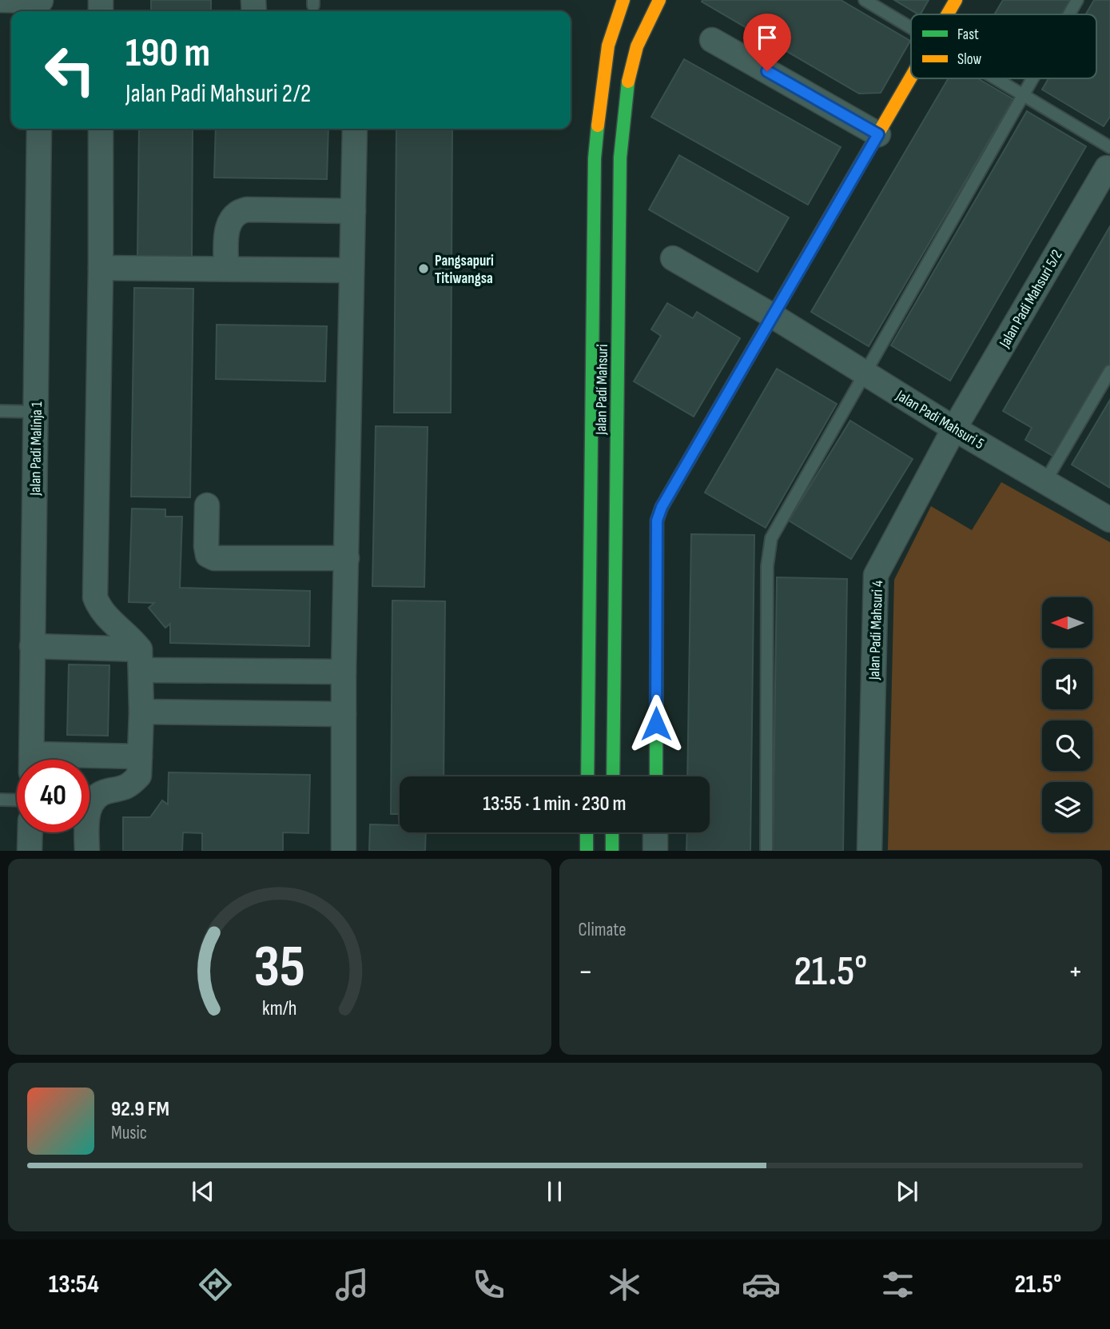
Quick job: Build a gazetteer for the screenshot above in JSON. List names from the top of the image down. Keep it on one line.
{"streets":{"main road":["Jalan Padi Mahsuri"],"street":["Jalan Padi Mahsuri 5/2","Jalan Padi Mahsuri 5","Jalan Padi Malinja 1","Jalan Padi Mahsuri 4"]},"crossings":[["Jalan Padi Mahsuri 5/2","Jalan Padi Mahsuri 5"],["Jalan Padi Mahsuri 5/2","Jalan Padi Mahsuri 4"],["Jalan Padi Mahsuri 5","Jalan Padi Mahsuri 4"]],"places":["Pangsapuri Titiwangsa"],"legend":["Fast","Slow"],"north":"left","page":{"turn":["190 m","Jalan Padi Mahsuri 2/2"],"limit":"40","trip":"13:55 · 1 min · 230 m","tile":"Climate","heat":["−","21.5°","+"],"song":["92.9 FM","Music"],"tabs":["13:54","21.5°"],"gauge":["35","km/h"]}}
